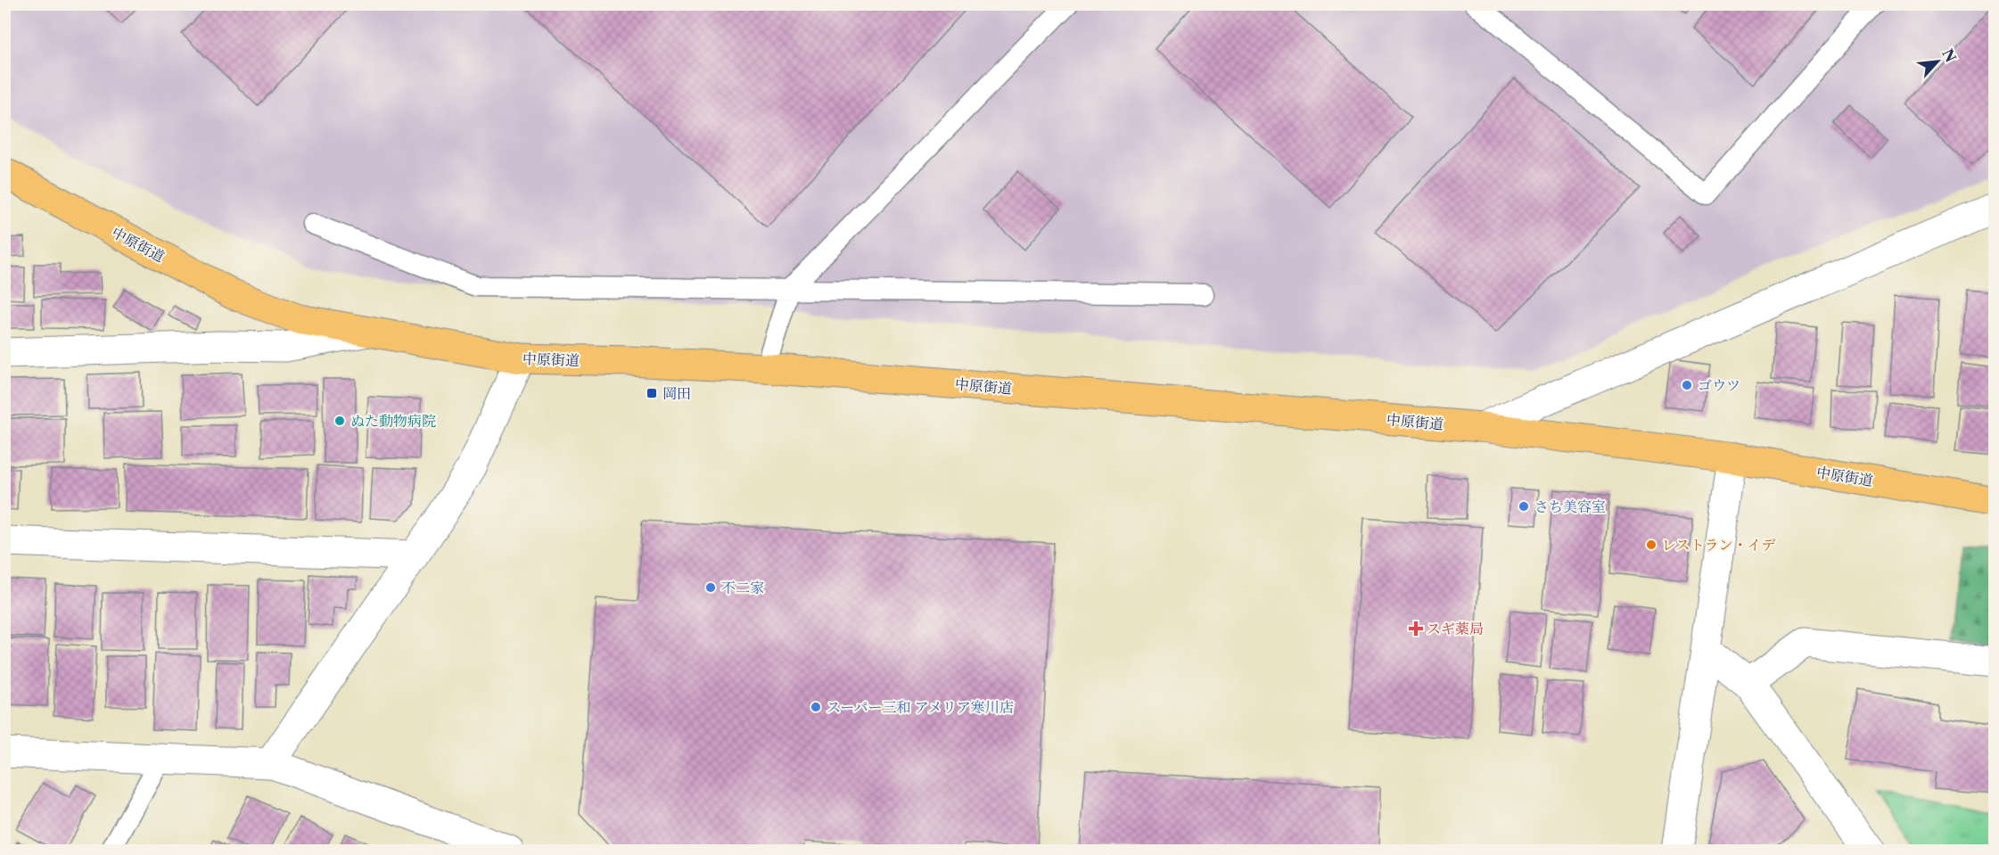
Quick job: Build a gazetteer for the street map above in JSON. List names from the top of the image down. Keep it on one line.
{"streets":{"main road":["中原街道"]},"places":{"other":["ゴウツ","ぬた動物病院","さち美容室","レストラン・イデ","不二家","スーパー三和 アメリア寒川店"],"transit":["岡田"],"health":["スギ薬局"]},"north":"top right"}
